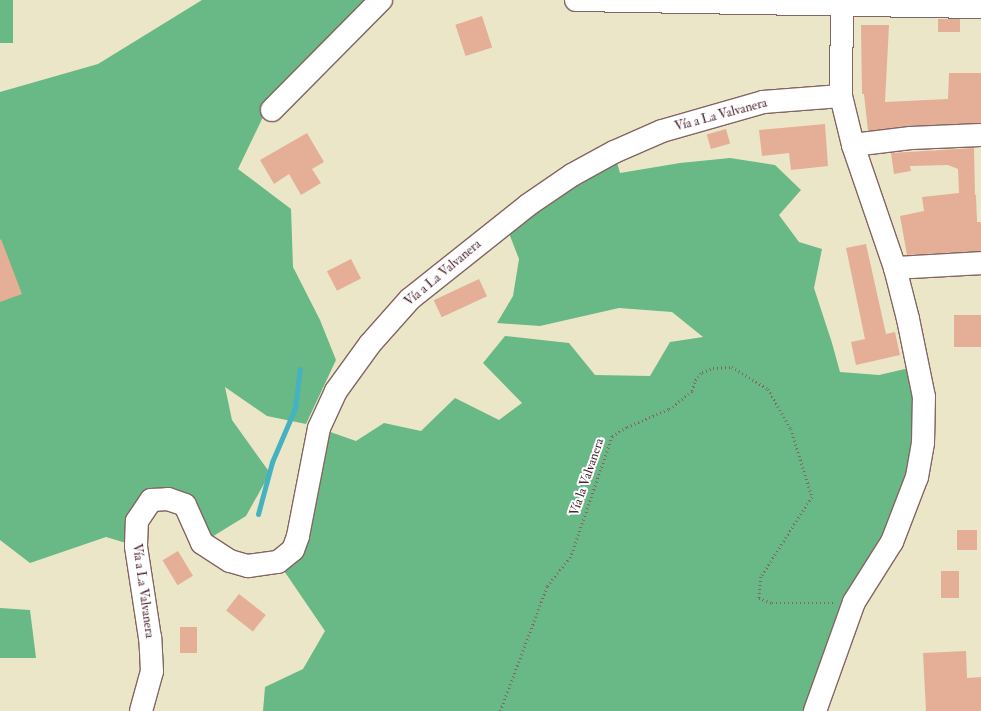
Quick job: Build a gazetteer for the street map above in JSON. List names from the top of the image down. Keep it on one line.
{"streets":{"street":["Vía a La Valvanera"],"path":["Vía la Valvanera"]}}
